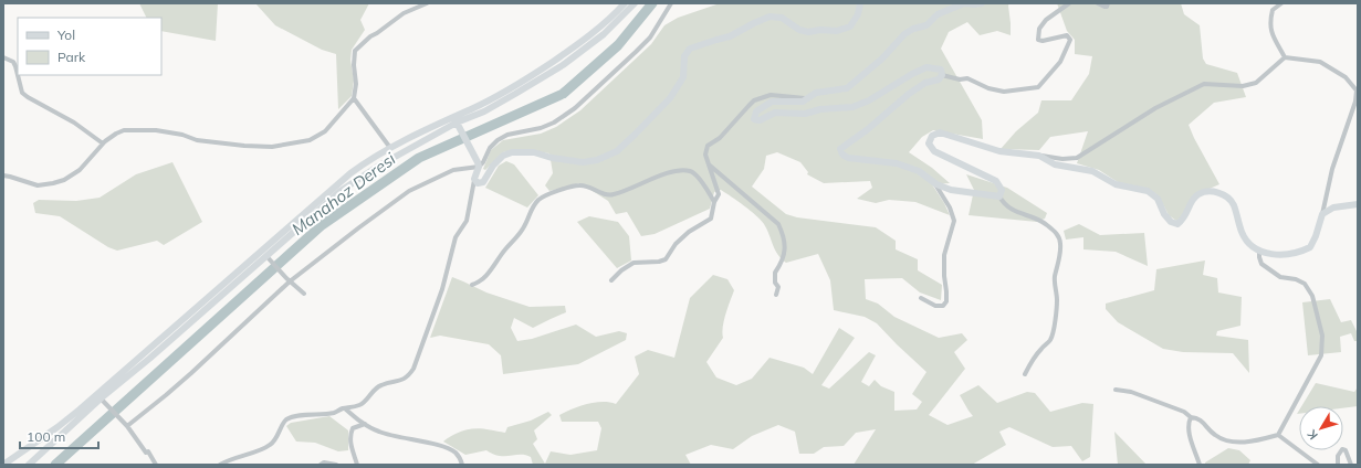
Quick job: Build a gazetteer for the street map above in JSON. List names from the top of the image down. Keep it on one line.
{"water":["Manahoz Deresi"],"legend":["Yol","Park"],"scale_bar":"100 m","north":"bottom left"}
